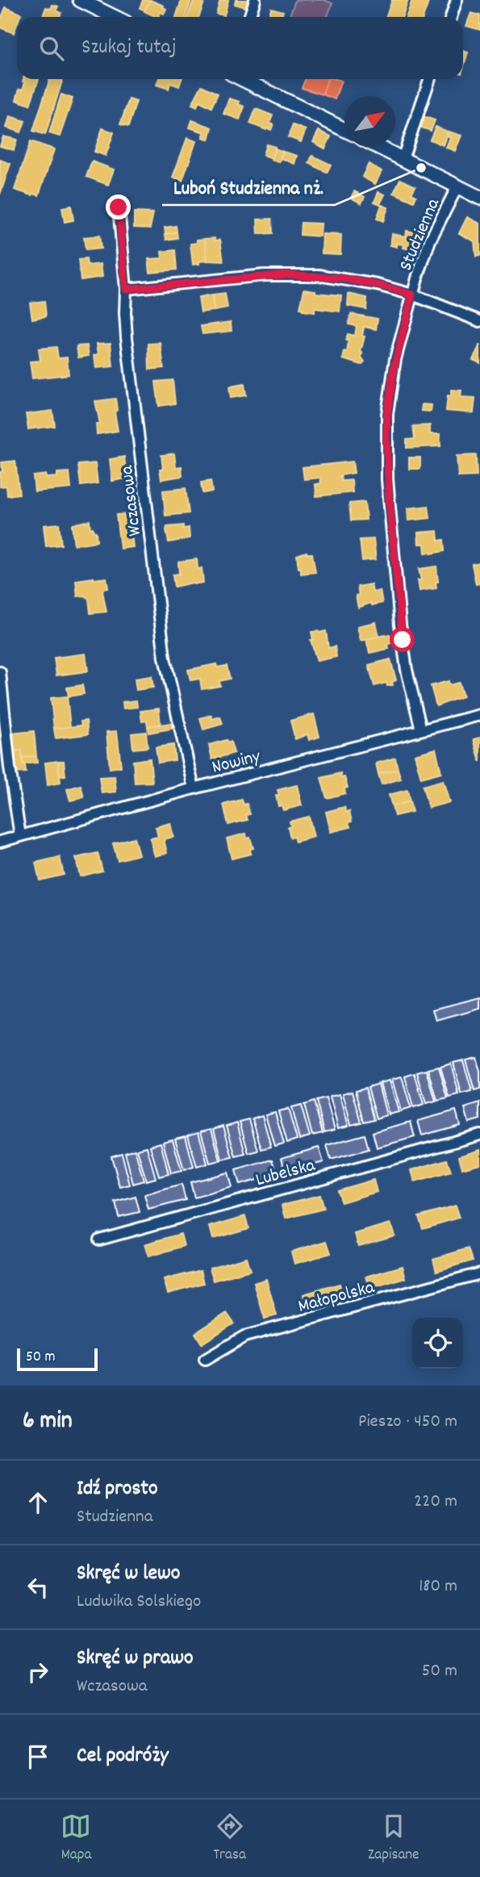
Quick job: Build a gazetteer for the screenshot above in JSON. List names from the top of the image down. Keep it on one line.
{"streets":{"street":["Studzienna","Wczasowa","Nowiny","Lubelska","Małopolska"]},"crossings":[["Studzienna","Nowiny"],["Wczasowa","Nowiny"]],"places":["Luboń Studzienna nż."],"scale_bar":"50 m","north":"top right","page":{"search":"Szukaj tutaj","scale":"50 m","heading":["6 min","Pieszo · 450 m"],"list":[["Idź prosto","Studzienna","220 m"],["Skręć w lewo","Ludwika Solskiego","180 m"],["Skręć w prawo","Wczasowa","50 m"],"Cel podróży"],"nav":["Mapa","Trasa","Zapisane"]}}
